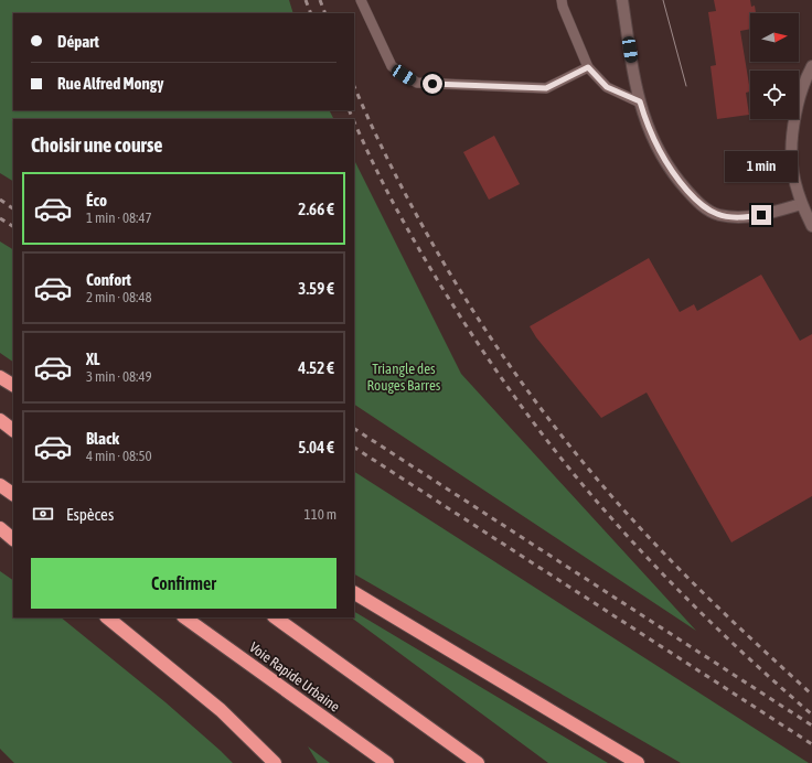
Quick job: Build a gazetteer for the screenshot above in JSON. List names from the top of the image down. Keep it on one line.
{"streets":{"highway":["Voie Rapide Urbaine"]},"parks":["Triangle des Rouges Barres"],"north":"right","page":{"banner":["Départ","Rue Alfred Mongy"],"heading":"Choisir une course","bubble":"1 min","list":[{"name":"Éco","note":"1 min · 08:47","value":"2.66 €"},{"name":"Confort","note":"2 min · 08:48","value":"3.59 €"},{"name":"XL","note":"3 min · 08:49","value":"4.52 €"},{"name":"Black","note":"4 min · 08:50","value":"5.04 €"}],"pay":["Espèces","110 m"],"buttons":"Confirmer"}}
